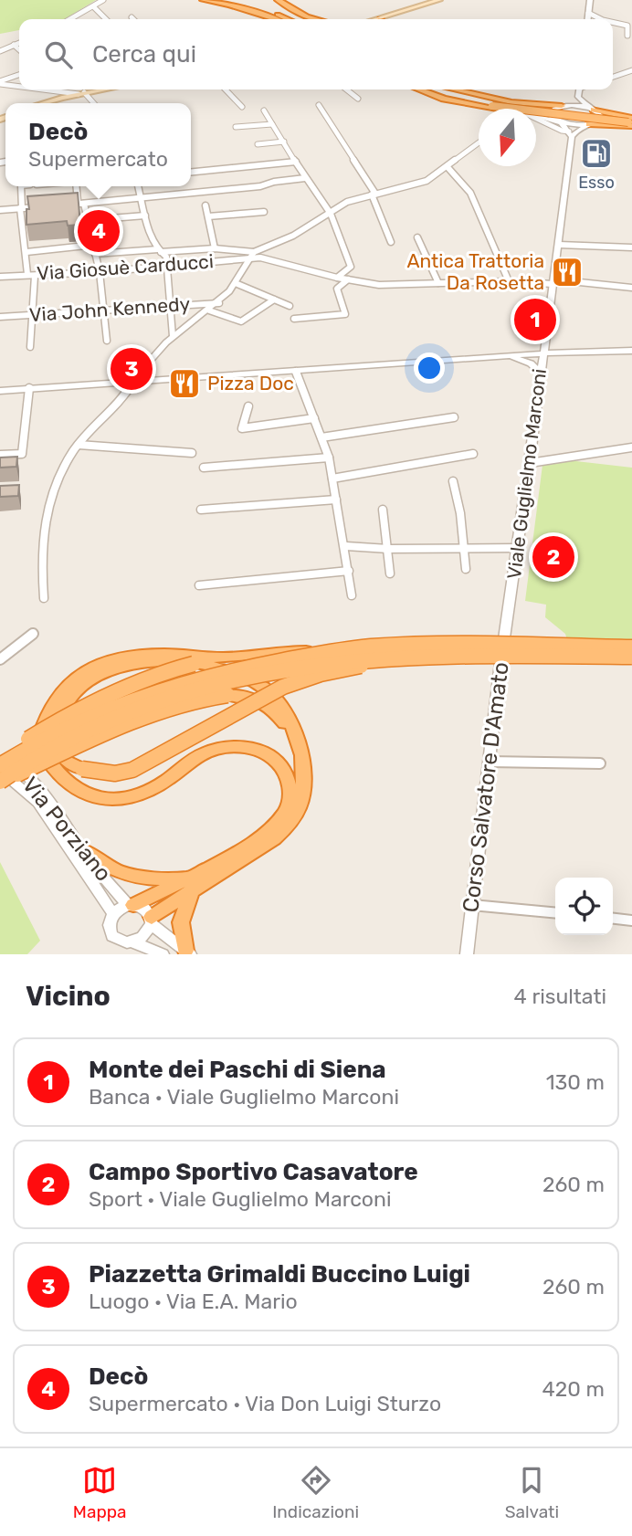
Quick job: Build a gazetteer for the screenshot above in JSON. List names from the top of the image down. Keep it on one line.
{"streets":{"street":["Via Giosuè Carducci","Via John Kennedy","Viale Guglielmo Marconi","Corso Salvatore D'Amato","Via Porziano"]},"crossings":[["Via Giosuè Carducci","Viale Guglielmo Marconi"],["Viale Guglielmo Marconi","Corso Salvatore D'Amato"]],"places":{"fuel station":["Esso"],"restaurant":["Antica Trattoria Da Rosetta","Pizza Doc"]},"north":"bottom","page":{"search":"Cerca qui","popup":["Decò","Supermercato"],"pins":["4","1","3","2"],"heading":["Vicino","4 risultati"],"list":[{"mark":"1","name":"Monte dei Paschi di Siena","note":"Banca · Viale Guglielmo Marconi","value":"130 m"},{"mark":"2","name":"Campo Sportivo Casavatore","note":"Sport · Viale Guglielmo Marconi","value":"260 m"},{"mark":"3","name":"Piazzetta Grimaldi Buccino Luigi","note":"Luogo · Via E.A. Mario","value":"260 m"},{"mark":"4","name":"Decò","note":"Supermercato · Via Don Luigi Sturzo","value":"420 m"}],"nav":["Mappa","Indicazioni","Salvati"]}}
